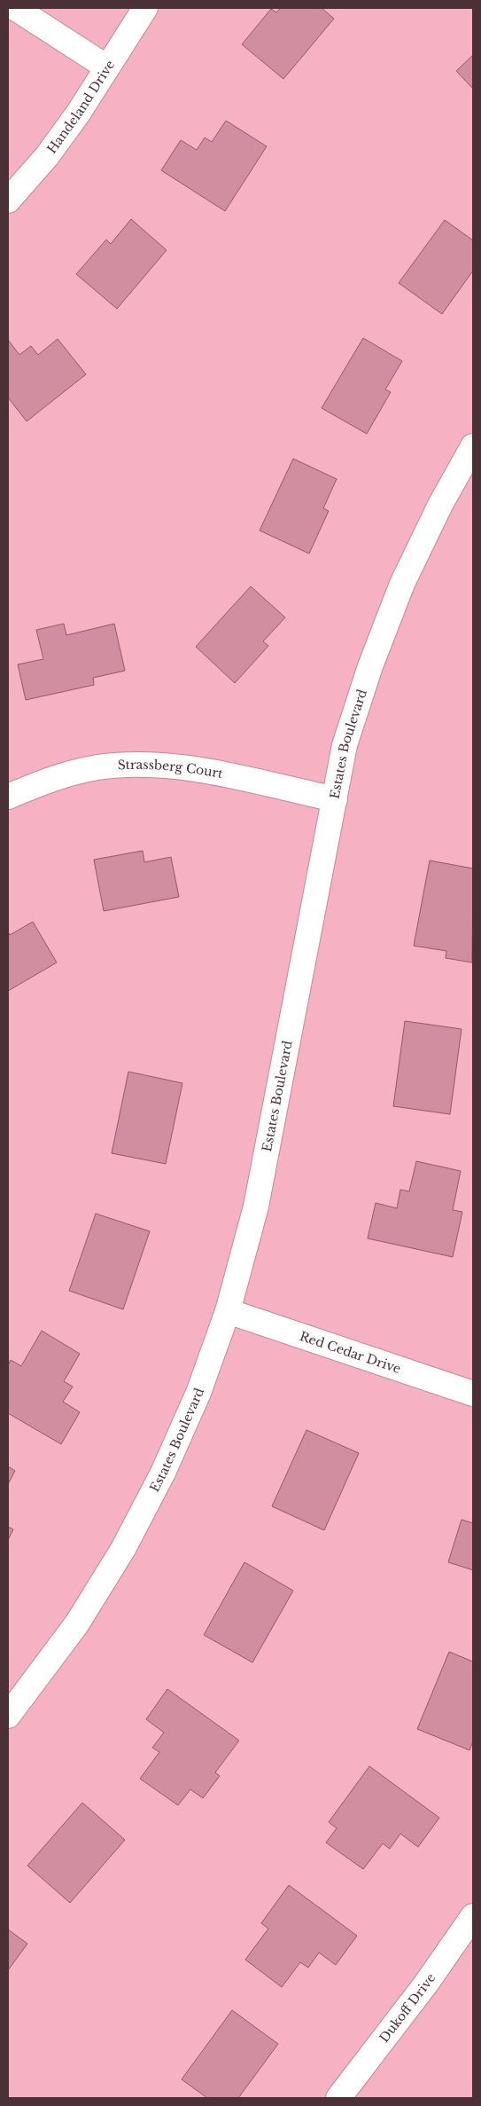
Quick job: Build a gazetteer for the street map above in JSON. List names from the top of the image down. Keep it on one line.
{"streets":{"street":["Handeland Drive","Estates Boulevard","Strassberg Court","Red Cedar Drive","Dukoff Drive"]},"crossings":[["Estates Boulevard","Strassberg Court"],["Estates Boulevard","Red Cedar Drive"]]}
